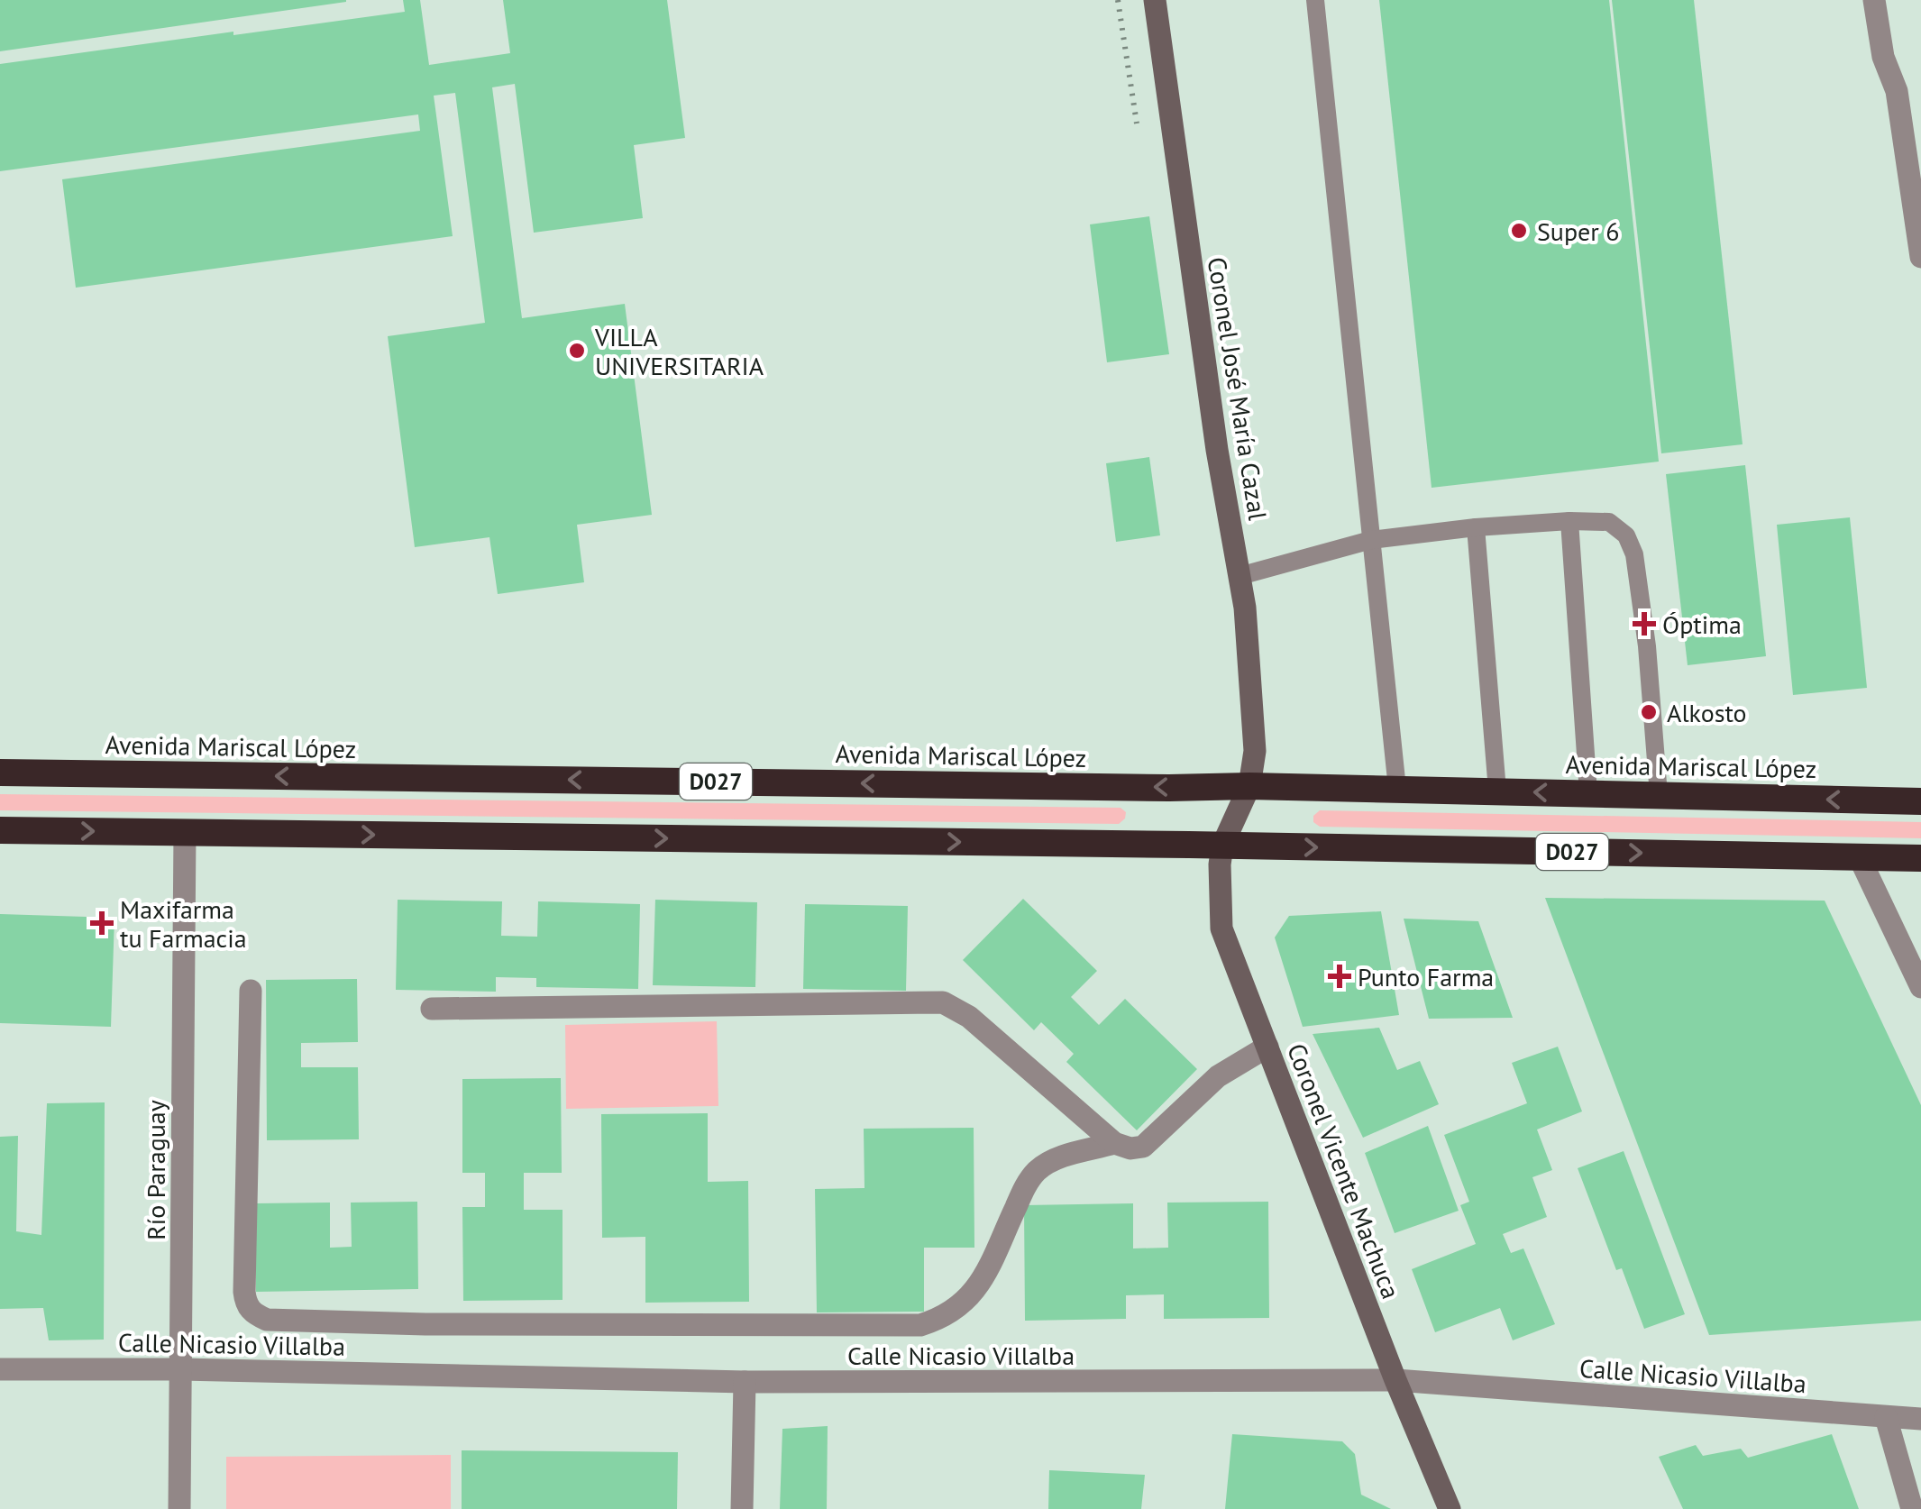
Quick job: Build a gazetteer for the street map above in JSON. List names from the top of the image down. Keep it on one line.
{"streets":{"highway":["Avenida Mariscal López","D027"],"street":["Coronel José María Cazal","Río Paraguay","Coronel Vicente Machuca","Calle Nicasio Villalba"]},"crossings":[["Coronel José María Cazal","Avenida Mariscal López"],["Coronel José María Cazal","D027"],["Coronel José María Cazal","Coronel Vicente Machuca"],["D027","Río Paraguay"],["D027","Coronel Vicente Machuca"],["Río Paraguay","Calle Nicasio Villalba"],["Coronel Vicente Machuca","Calle Nicasio Villalba"]],"places":{"other":["Super 6","VILLA UNIVERSITARIA","Alkosto"],"health":["Óptima","Maxifarma tu Farmacia","Punto Farma"]}}
